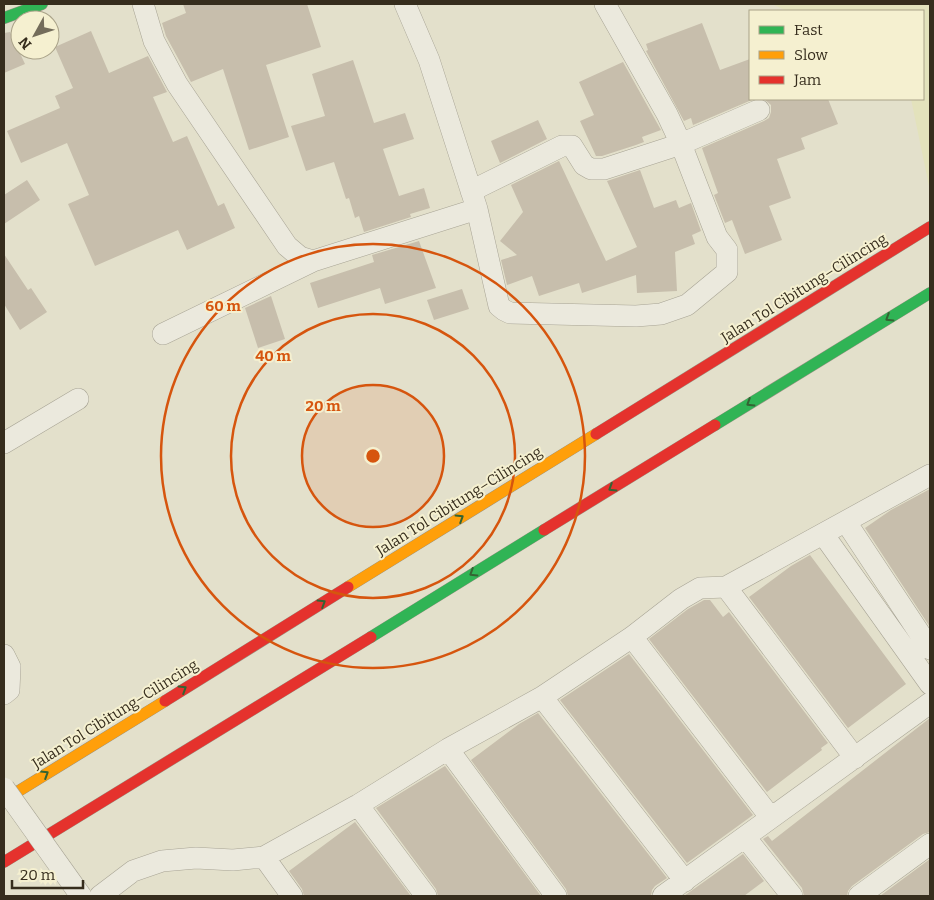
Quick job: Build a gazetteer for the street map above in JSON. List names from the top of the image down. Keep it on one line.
{"streets":{"main road":["Jalan Tol Cibitung–Cilincing"]},"legend":["Fast","Slow","Jam"],"scale_bar":"20 m","north":"bottom left","rings":["60 m","40 m","20 m"]}
